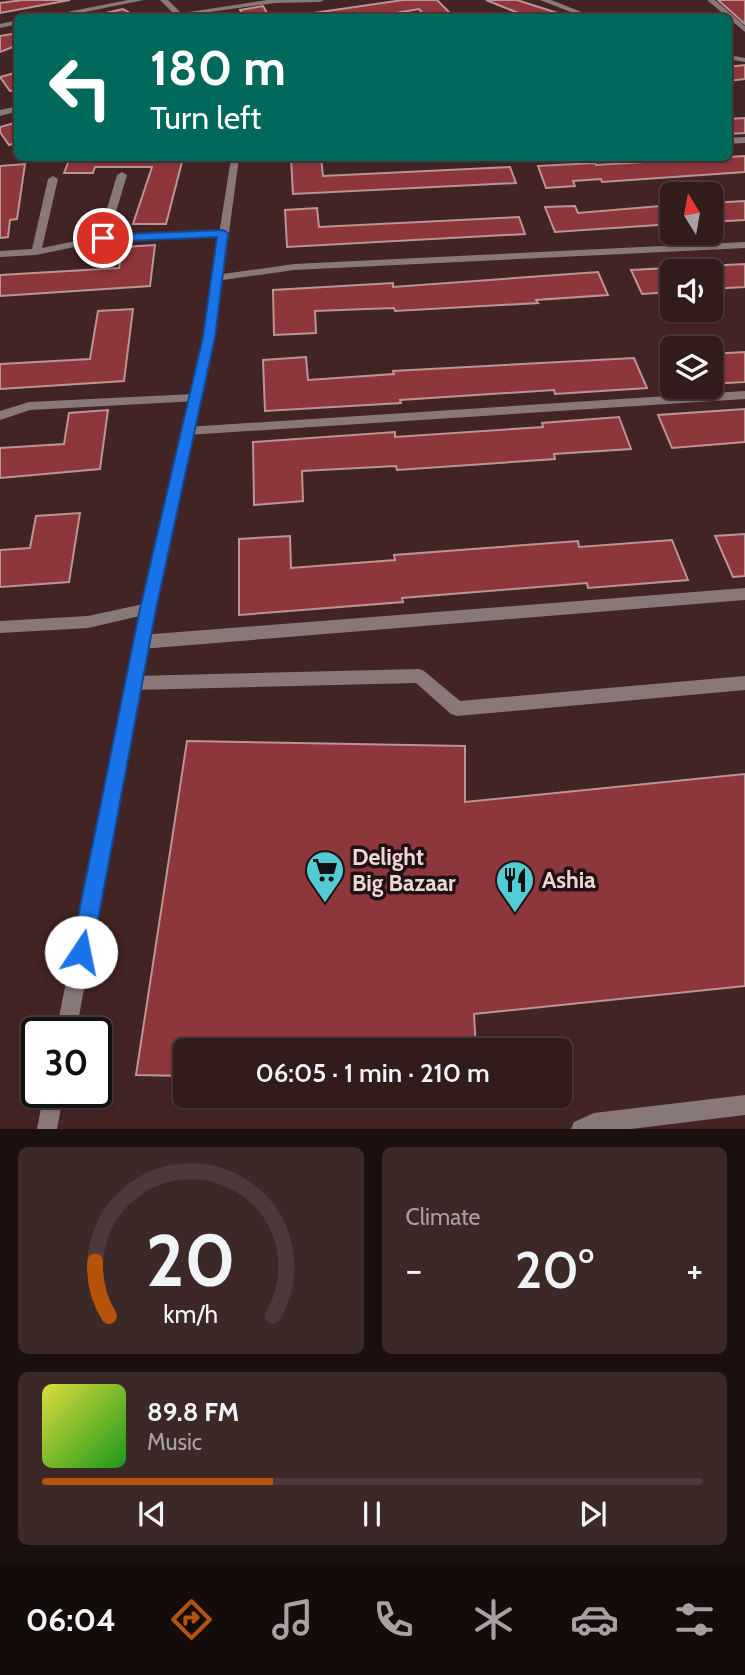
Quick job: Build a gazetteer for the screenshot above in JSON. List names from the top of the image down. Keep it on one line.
{"places":{"supermarket":["Delight Big Bazaar"],"restaurant":["Ashia"]},"north":"top","page":{"turn":["180 m","Turn left"],"limit":"30","trip":"06:05 · 1 min · 210 m","tile":"Climate","heat":["−","20°","+"],"song":["89.8 FM","Music"],"tabs":"06:04","gauge":["20","km/h"]}}
